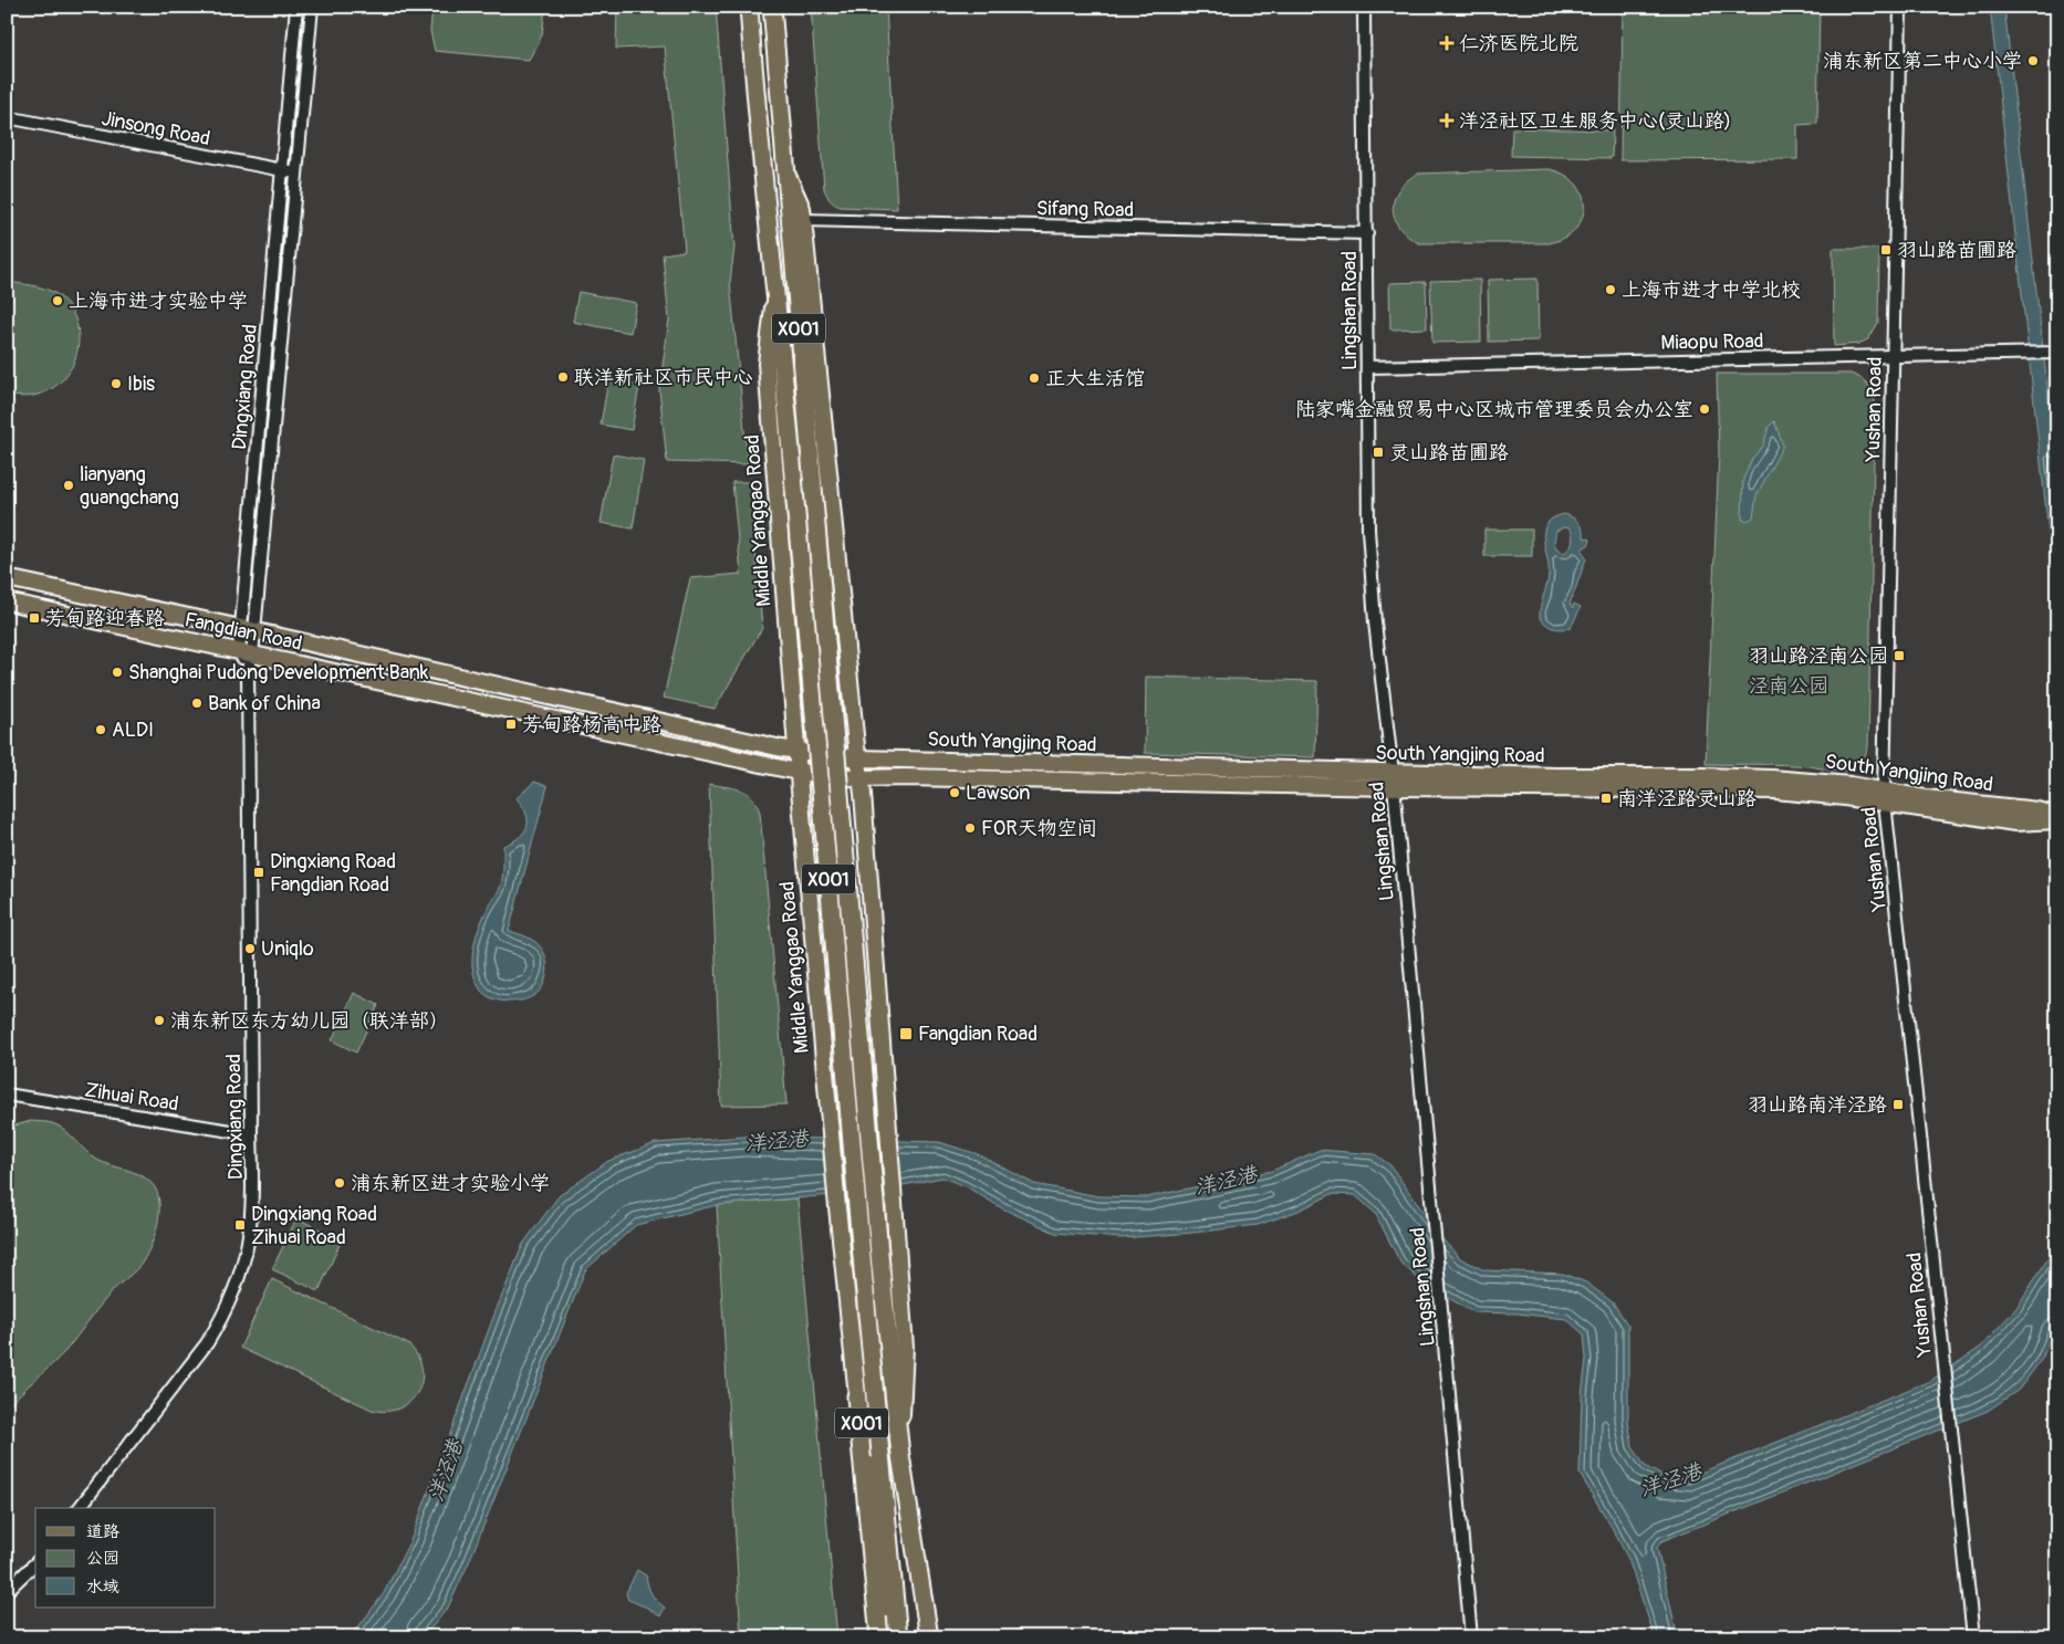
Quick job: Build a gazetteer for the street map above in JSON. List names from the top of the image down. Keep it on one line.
{"streets":{"highway":["X001","Middle Yanggao Road"],"main road":["Fangdian Road","South Yangjing Road"],"street":["Jinsong Road","Sifang Road","Lingshan Road","Miaopu Road","Dingxiang Road","Yushan Road","Zihuai Road"]},"crossings":[["Jinsong Road","Dingxiang Road"],["Sifang Road","Lingshan Road"],["Sifang Road","X001"],["Lingshan Road","Miaopu Road"],["Lingshan Road","South Yangjing Road"],["X001","Fangdian Road"],["X001","South Yangjing Road"],["Miaopu Road","Yushan Road"],["Dingxiang Road","Fangdian Road"],["Dingxiang Road","Zihuai Road"],["Yushan Road","South Yangjing Road"],["Middle Yanggao Road","Fangdian Road"],["Fangdian Road","South Yangjing Road"]],"water":["洋泾港"],"parks":["泾南公园"],"places":{"health":["仁济医院北院","洋泾社区卫生服务中心(灵山路)"],"other":["浦东新区第二中心小学","上海市进才中学北校","上海市进才实验中学","联洋新社区市民中心","正大生活馆","Ibis","陆家嘴金融贸易中心区城市管理委员会办公室","lianyang guangchang","Shanghai Pudong Development Bank","Bank of China","ALDI","Lawson","FOR天物空间","Uniqlo","浦东新区东方幼儿园（联洋部）","浦东新区进才实验小学"],"transit":["羽山路苗圃路","灵山路苗圃路","芳甸路迎春路","羽山路泾南公园","芳甸路杨高中路","南洋泾路灵山路","Dingxiang Road Fangdian Road","Fangdian Road","羽山路南洋泾路","Dingxiang Road Zihuai Road"]},"legend":["道路","公园","水域"]}
